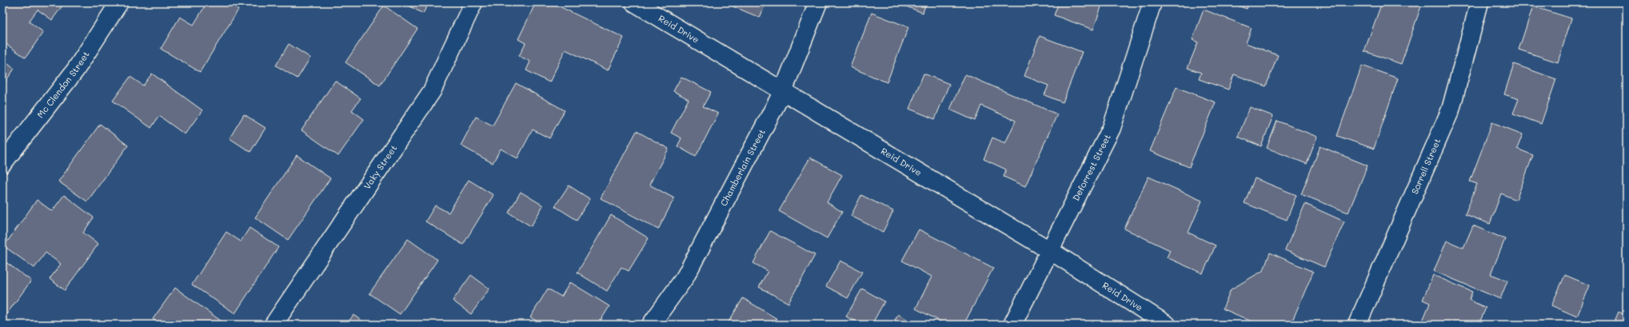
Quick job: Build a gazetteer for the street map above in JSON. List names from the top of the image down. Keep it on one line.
{"streets":{"street":["Reid Drive","Mc Clendon Street","Sorrell Street","Vaky Street","Deforrest Street","Chamberlain Street"]},"crossings":[["Reid Drive","Deforrest Street"],["Reid Drive","Chamberlain Street"]]}
